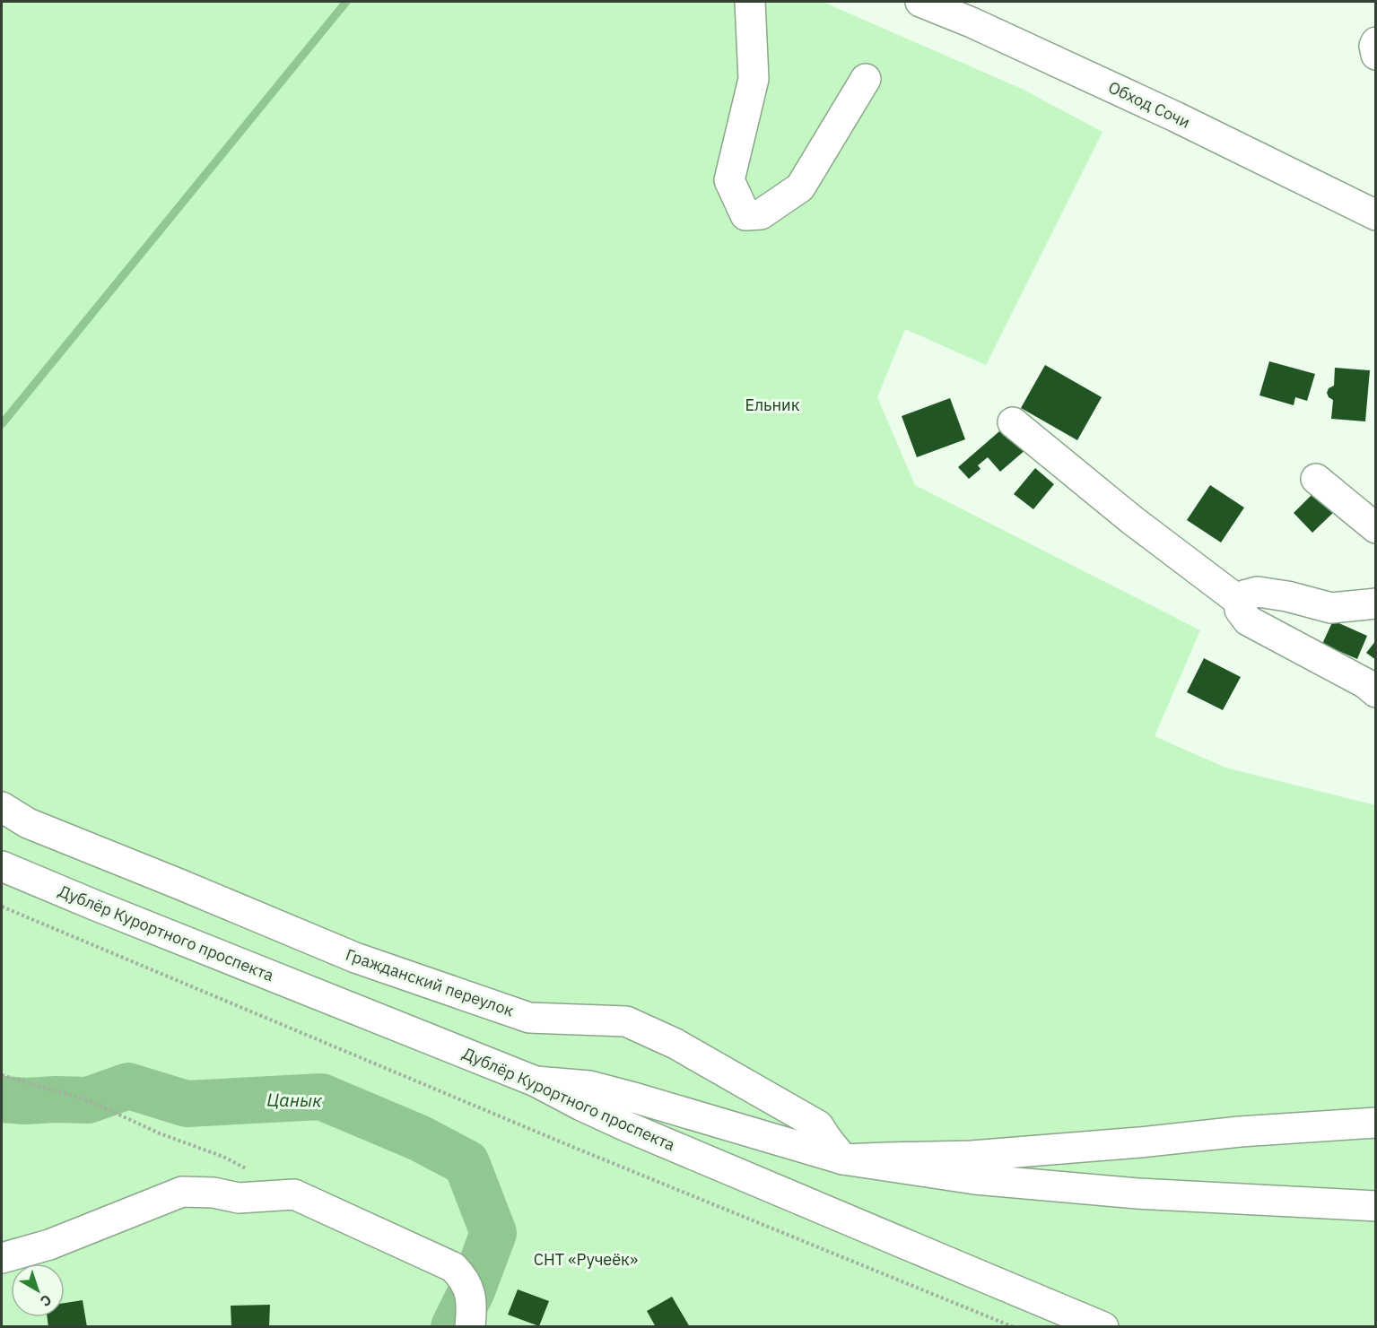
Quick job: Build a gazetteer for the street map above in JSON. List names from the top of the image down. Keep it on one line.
{"streets":{"main road":["Обход Сочи","Дублёр Курортного проспекта","Гражданский переулок"]},"water":["Цанык"],"parks":["Ельник","СНТ «Ручеёк»"],"north":"bottom right"}
